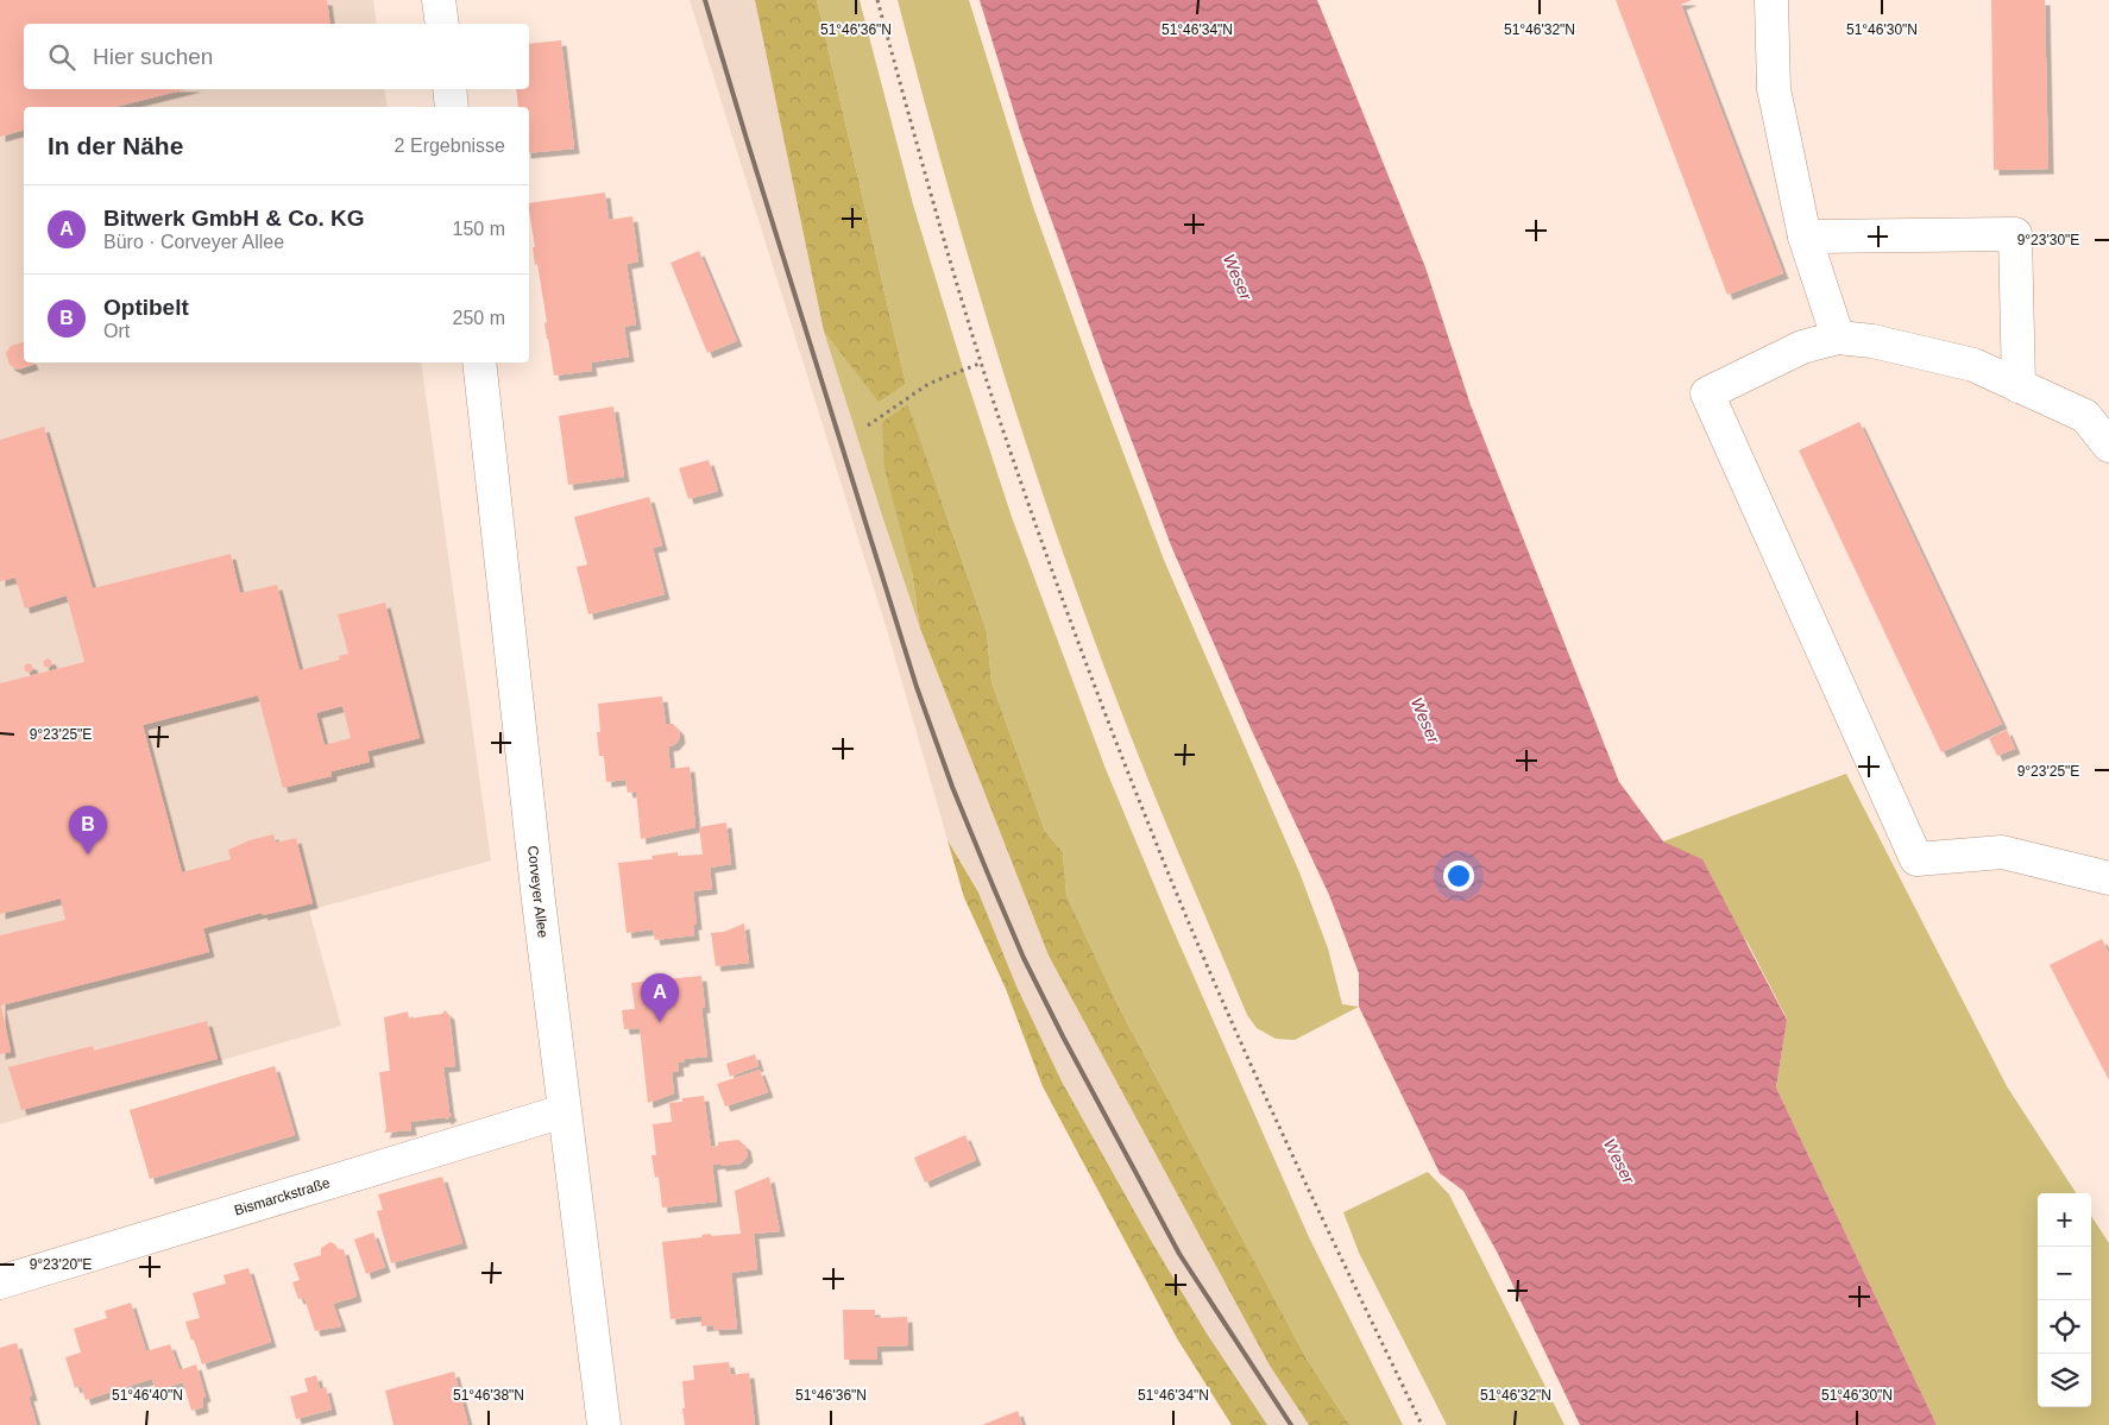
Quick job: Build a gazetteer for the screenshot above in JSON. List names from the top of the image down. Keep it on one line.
{"streets":{"street":["Corveyer Allee","Bismarckstraße"]},"crossings":[["Corveyer Allee","Bismarckstraße"]],"water":["Weser"],"page":{"search":"Hier suchen","heading":["In der Nähe","2 Ergebnisse"],"list":[{"mark":"A","name":"Bitwerk GmbH & Co. KG","note":"Büro · Corveyer Allee","value":"150 m"},{"mark":"B","name":"Optibelt","note":"Ort","value":"250 m"}],"pins":["B","A"],"map_buttons":["+","−"]},"coordinates":["51°46'36\"N","51°46'34\"N","51°46'32\"N","51°46'30\"N","9°23'30\"E","9°23'25\"E","9°23'20\"E","51°46'40\"N","51°46'38\"N"]}
